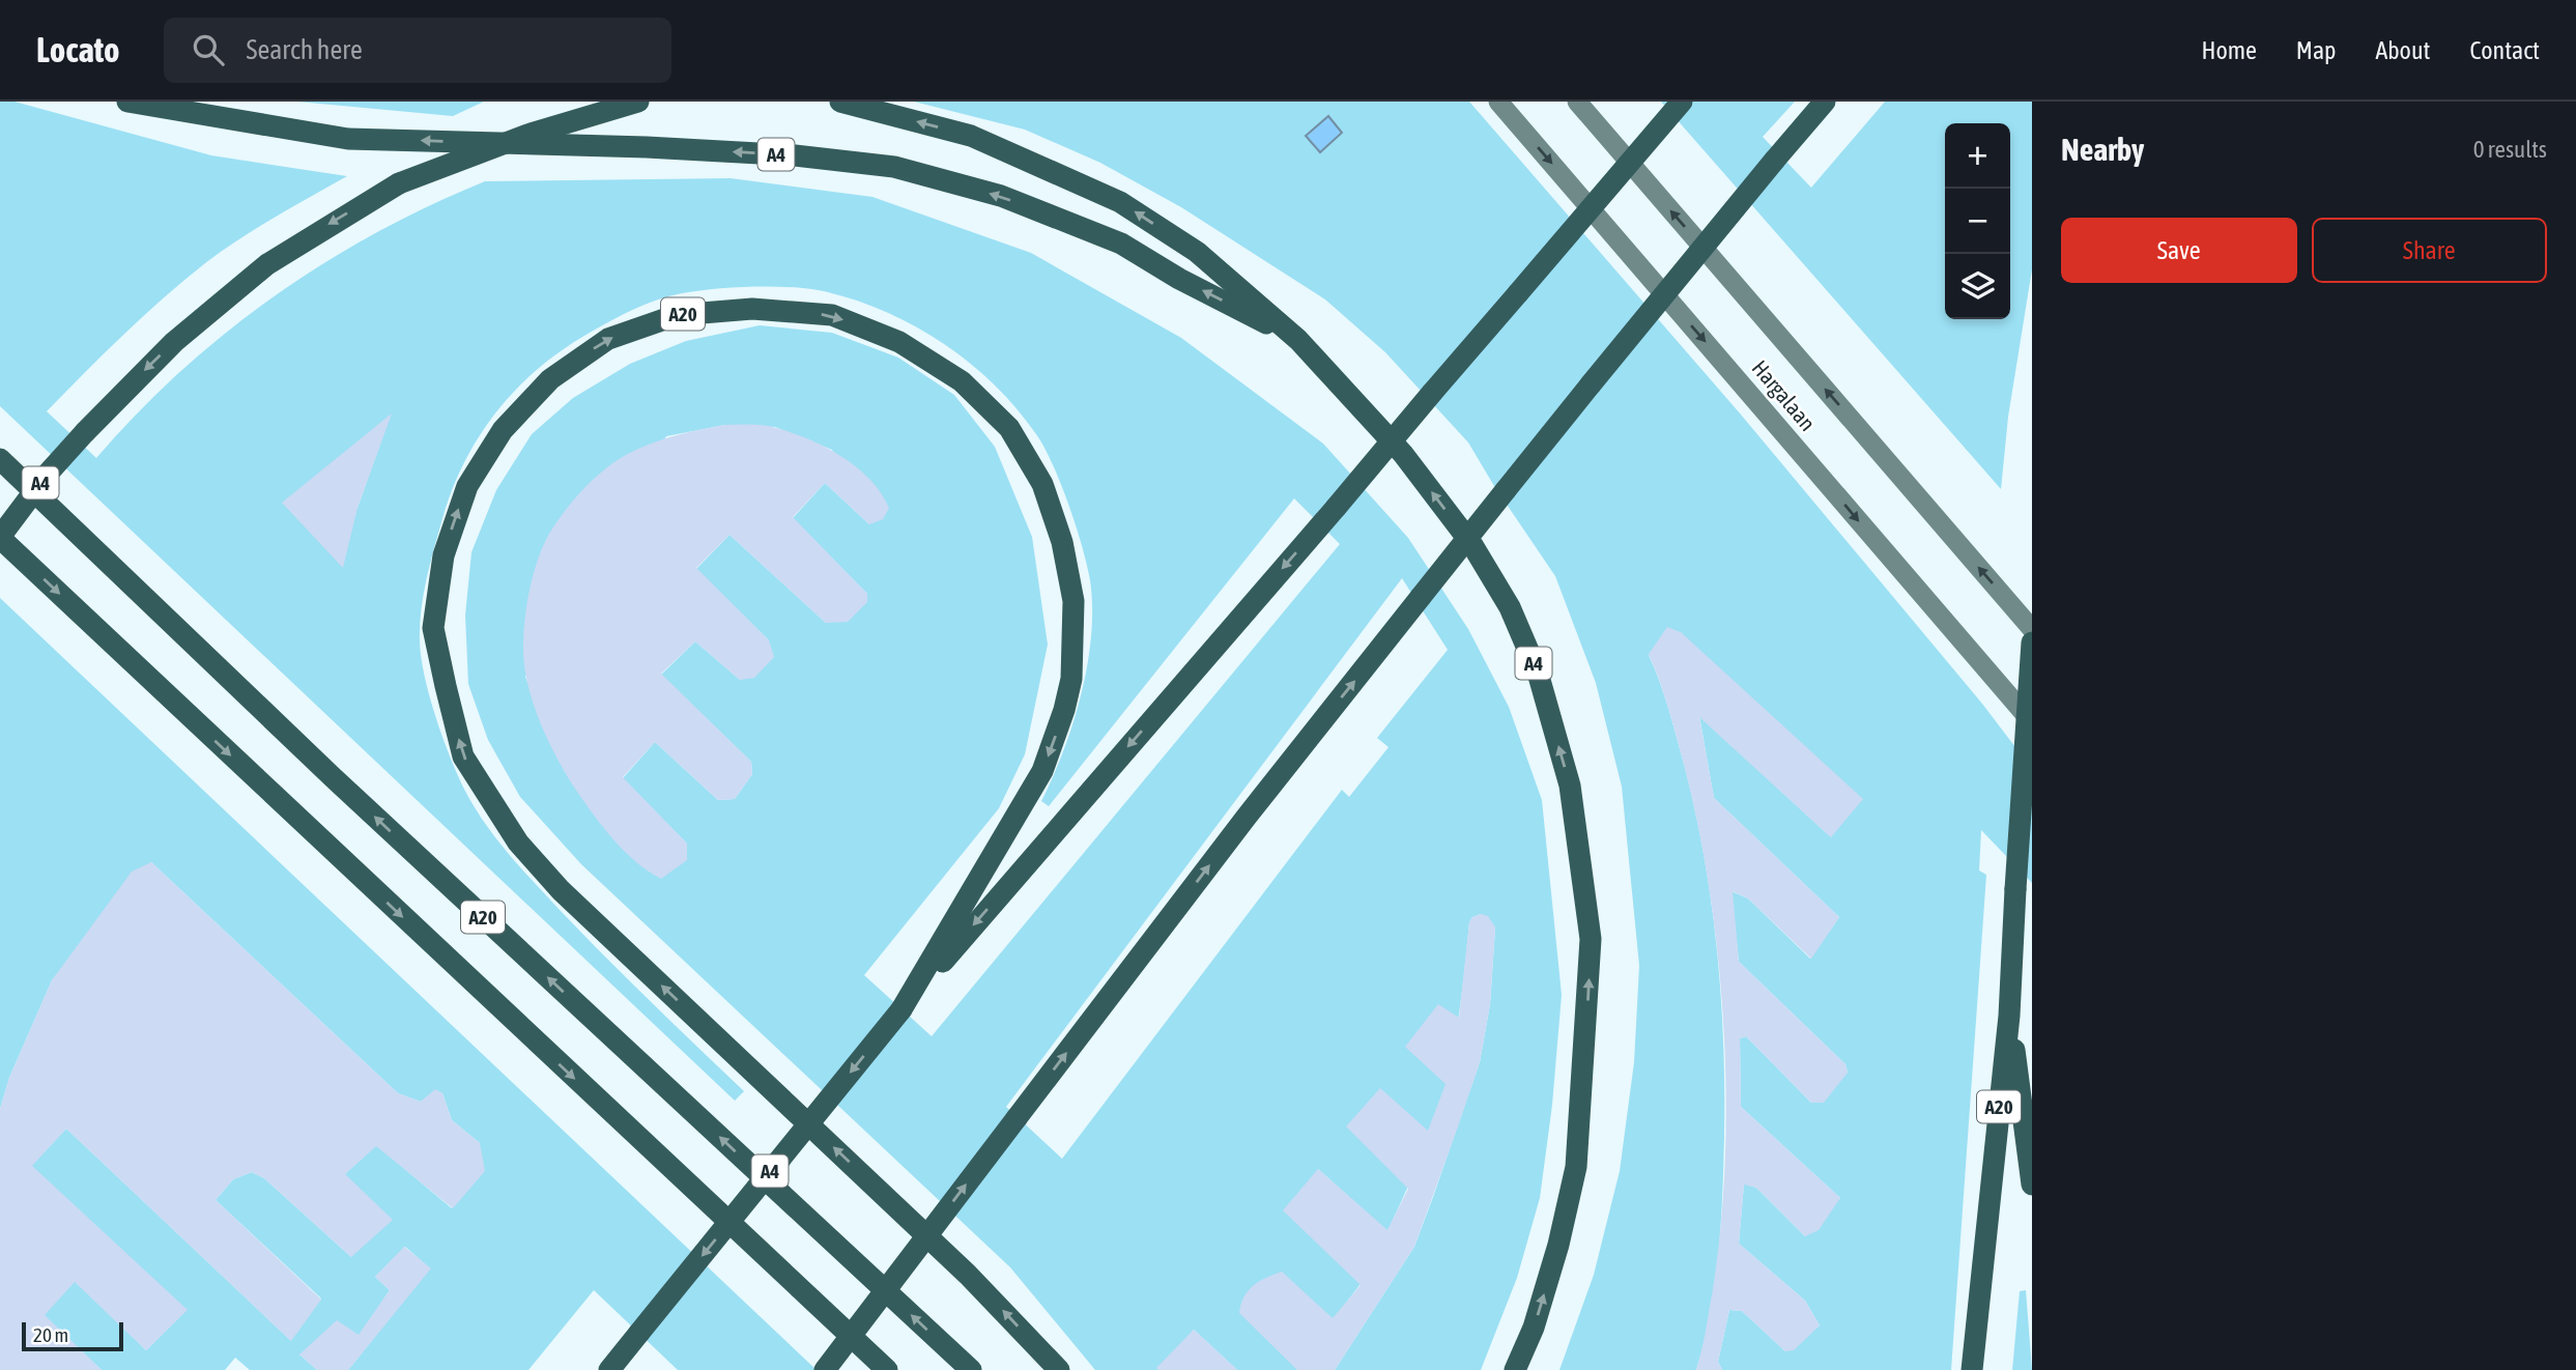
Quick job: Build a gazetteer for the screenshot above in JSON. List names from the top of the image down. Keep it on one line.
{"streets":{"highway":["A4","A20"],"main road":["Hargalaan"]},"crossings":[["A4","A20"]],"scale_bar":"20 m","page":{"header":"Locato","search":"Search here","nav":["Home","Map","About","Contact"],"heading":["Nearby","0 results"],"map_buttons":["+","−"],"buttons":["Save","Share"],"scale":"20 m"}}
